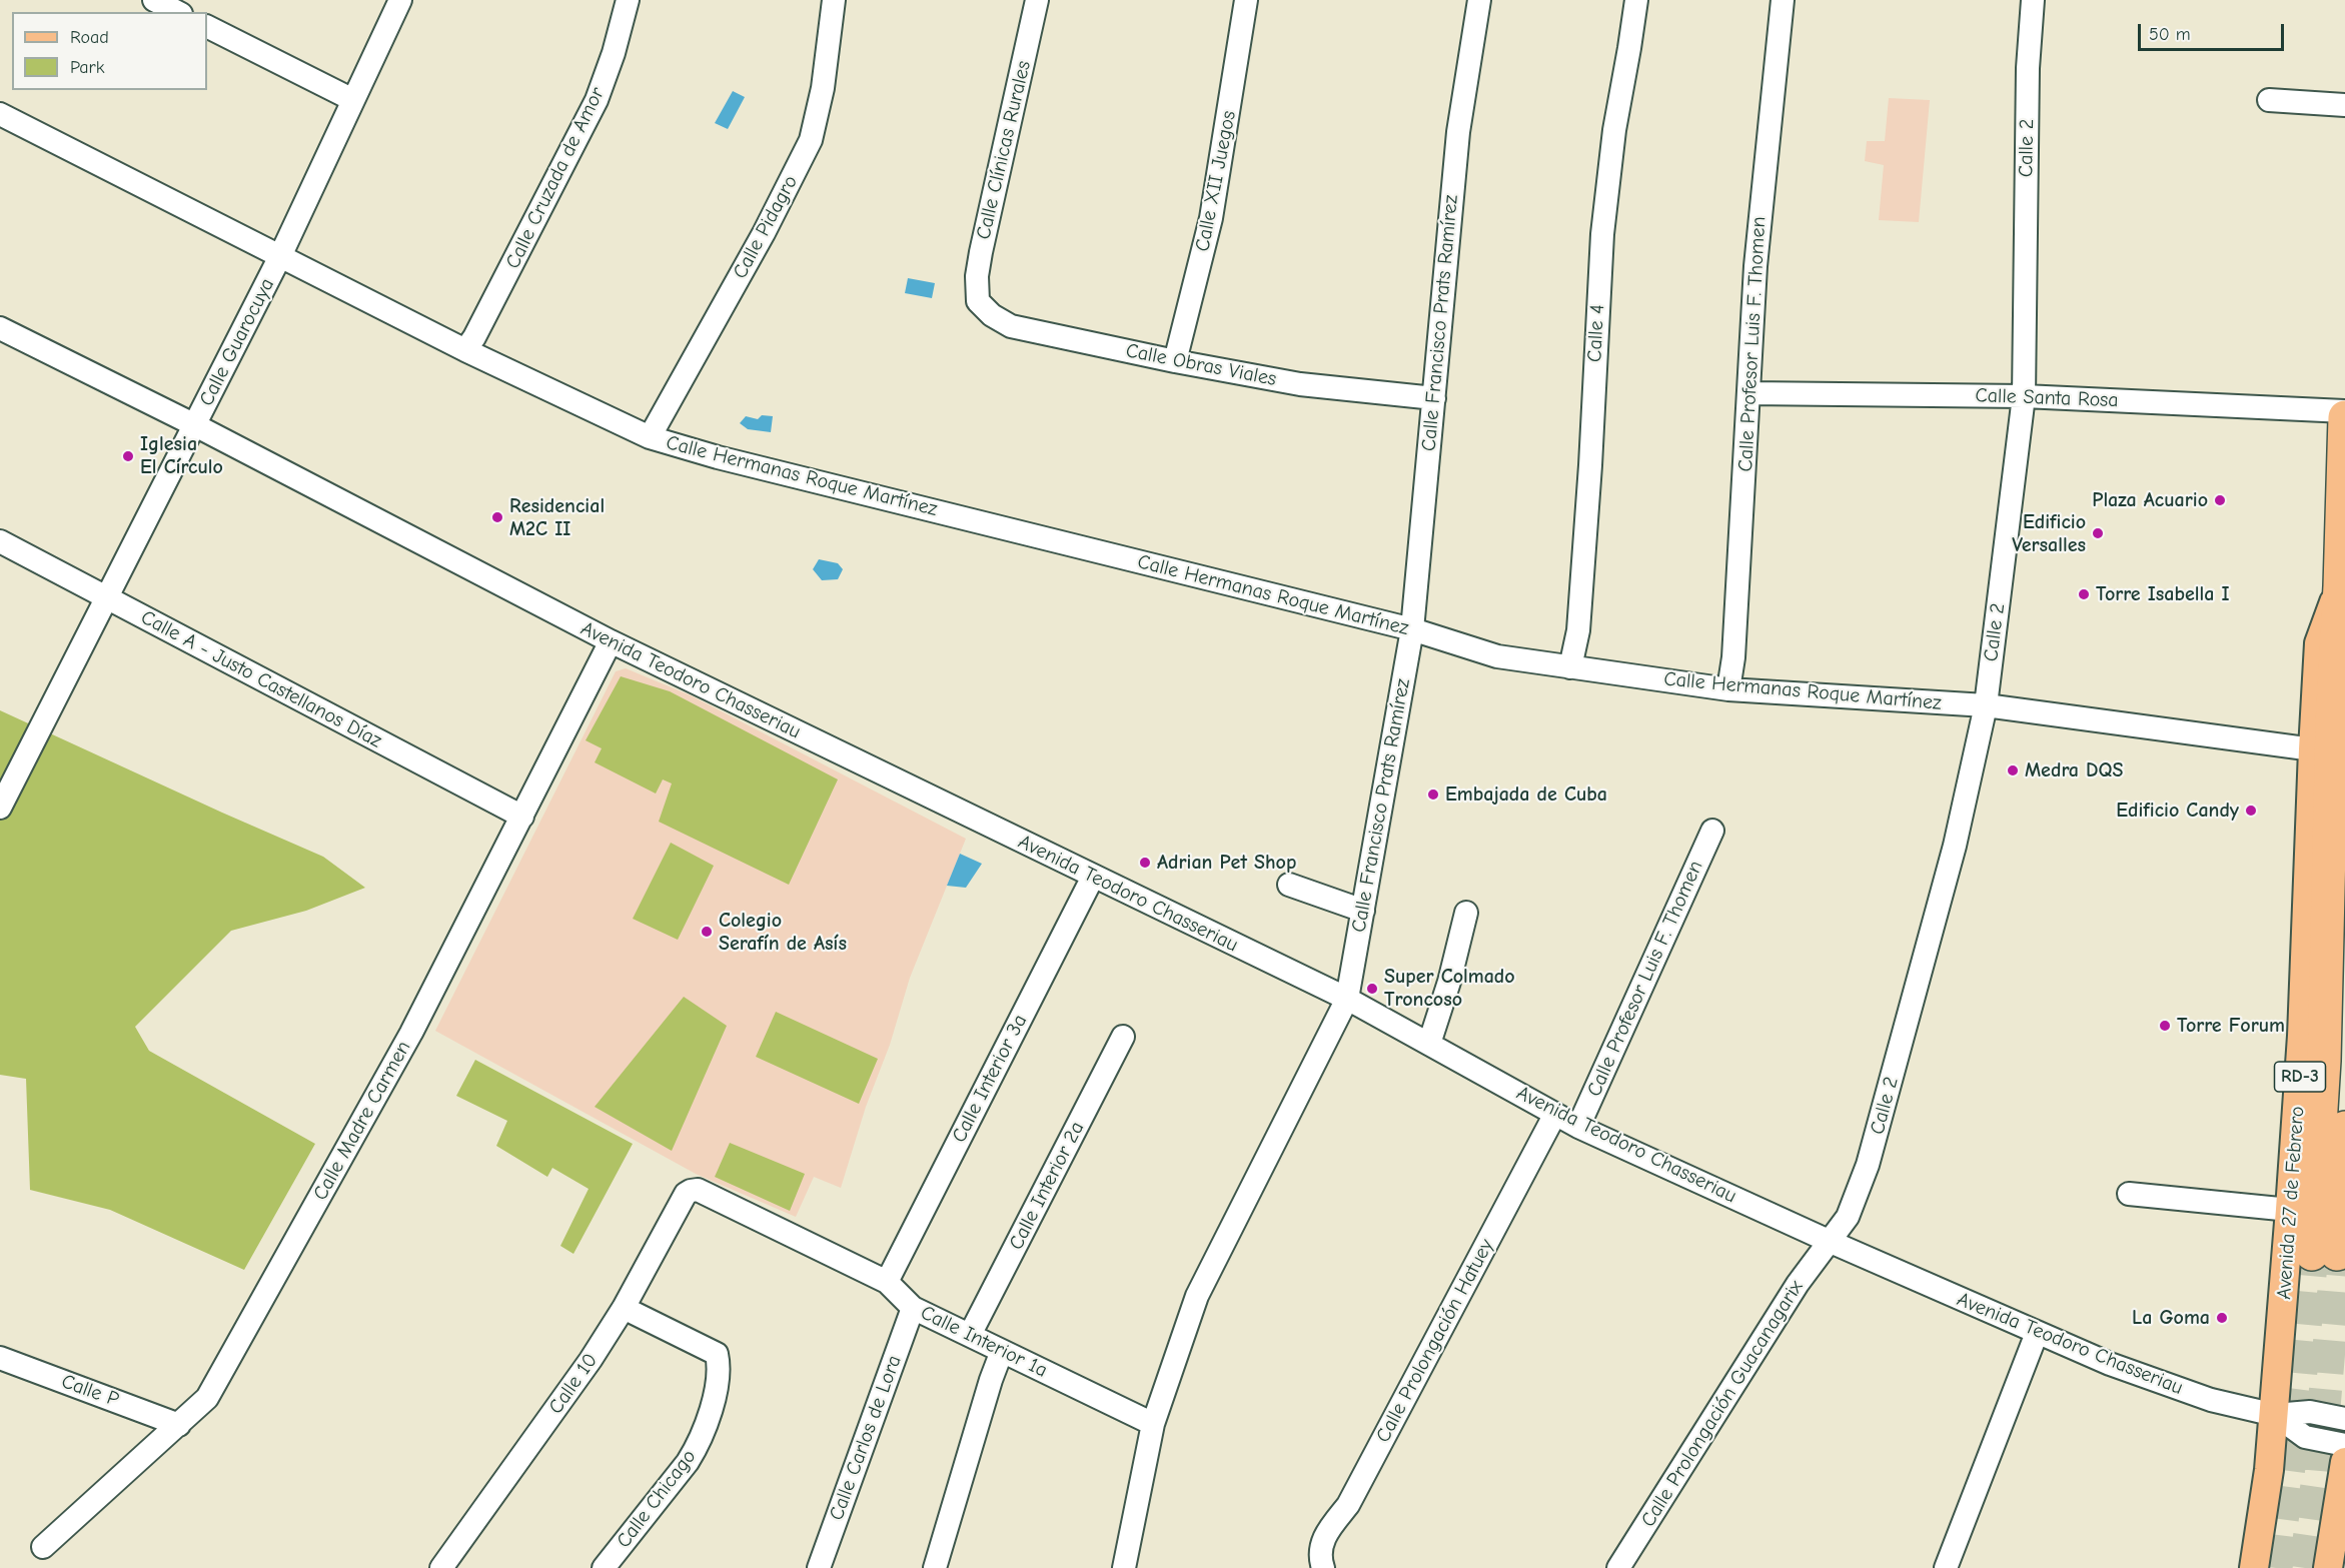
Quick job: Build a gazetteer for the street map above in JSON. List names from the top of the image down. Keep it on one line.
{"streets":{"highway":["RD-3"],"main road":["Avenida 27 de Febrero"],"street":["Calle 2","Calle Clínicas Rurales","Calle Cruzada de Amor","Calle XII Juegos","Calle Pidagro","Calle Francisco Prats Ramírez","Calle 4","Calle Guarocuya","Calle Profesor Luis F. Thomen","Calle Obras Viales","Calle Santa Rosa","Calle Hermanas Roque Martínez","Calle A - Justo Castellanos Díaz","Avenida Teodoro Chasseriau","Calle Interior 3a","Calle Madre Carmen","Calle Interior 2a","Calle Prolongación Hatuey","Calle Interior 1a","Calle 10","Calle P","Calle Prolongación Guacanagarix","Calle Carlos de Lora","Calle Chicago"]},"crossings":[["Calle 2","Calle Santa Rosa"],["Calle 2","Calle Hermanas Roque Martínez"],["Calle 2","Avenida Teodoro Chasseriau"],["Calle 2","Calle Prolongación Guacanagarix"],["Calle Clínicas Rurales","Calle Obras Viales"],["Calle Cruzada de Amor","Calle Hermanas Roque Martínez"],["Calle XII Juegos","Calle Obras Viales"],["Calle Pidagro","Calle Hermanas Roque Martínez"],["Calle Francisco Prats Ramírez","Calle Obras Viales"],["Calle Francisco Prats Ramírez","Calle Hermanas Roque Martínez"],["Calle Francisco Prats Ramírez","Avenida Teodoro Chasseriau"],["Calle Francisco Prats Ramírez","Calle Interior 1a"],["Calle 4","Calle Hermanas Roque Martínez"],["Calle Guarocuya","Calle Hermanas Roque Martínez"],["Calle Guarocuya","Calle A - Justo Castellanos Díaz"],["Calle Guarocuya","Avenida Teodoro Chasseriau"],["Calle Profesor Luis F. Thomen","Calle Santa Rosa"],["Calle Profesor Luis F. Thomen","Calle Hermanas Roque Martínez"],["Calle Profesor Luis F. Thomen","Avenida Teodoro Chasseriau"],["Calle Hermanas Roque Martínez","Avenida 27 de Febrero"],["Calle A - Justo Castellanos Díaz","Calle Madre Carmen"],["Avenida Teodoro Chasseriau","Calle Interior 3a"],["Avenida Teodoro Chasseriau","Calle Madre Carmen"],["Avenida Teodoro Chasseriau","Avenida 27 de Febrero"],["Avenida Teodoro Chasseriau","Calle Prolongación Hatuey"],["Avenida Teodoro Chasseriau","Calle Prolongación Guacanagarix"],["RD-3","Avenida 27 de Febrero"],["Calle Interior 3a","Calle Interior 1a"],["Calle Madre Carmen","Calle P"],["Calle Interior 2a","Calle Interior 1a"],["Calle Interior 1a","Calle 10"],["Calle Interior 1a","Calle Carlos de Lora"],["Calle 10","Calle Chicago"]],"places":["Iglesia El Círculo","Plaza Acuario","Residencial M2C II","Edificio Versalles","Torre Isabella I","Medra DQS","Embajada de Cuba","Edificio Candy","Adrian Pet Shop","Colegio Serafín de Asís","Super Colmado Troncoso","Torre Forum","La Goma"],"legend":["Road","Park"],"scale_bar":"50 m"}
